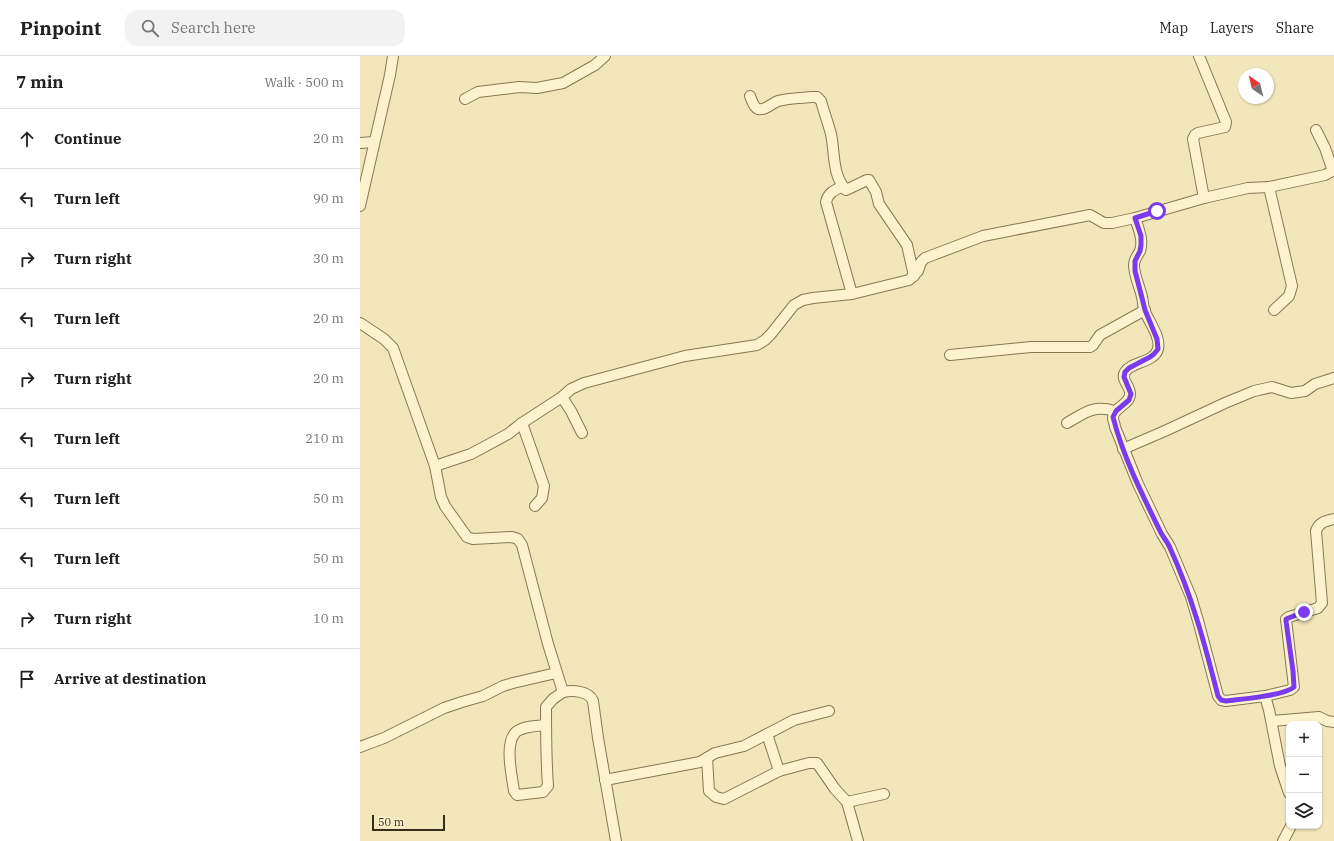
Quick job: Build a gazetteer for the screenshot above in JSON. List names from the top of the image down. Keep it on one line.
{"scale_bar":"50 m","north":"top left","page":{"header":"Pinpoint","search":"Search here","nav":["Map","Layers","Share"],"heading":["7 min","Walk · 500 m"],"list":[["Continue","20 m"],["Turn left","90 m"],["Turn right","30 m"],["Turn left","20 m"],["Turn right","20 m"],["Turn left","210 m"],["Turn left","50 m"],["Turn left","50 m"],["Turn right","10 m"],"Arrive at destination"],"map_buttons":["+","−"],"scale":"50 m"}}
